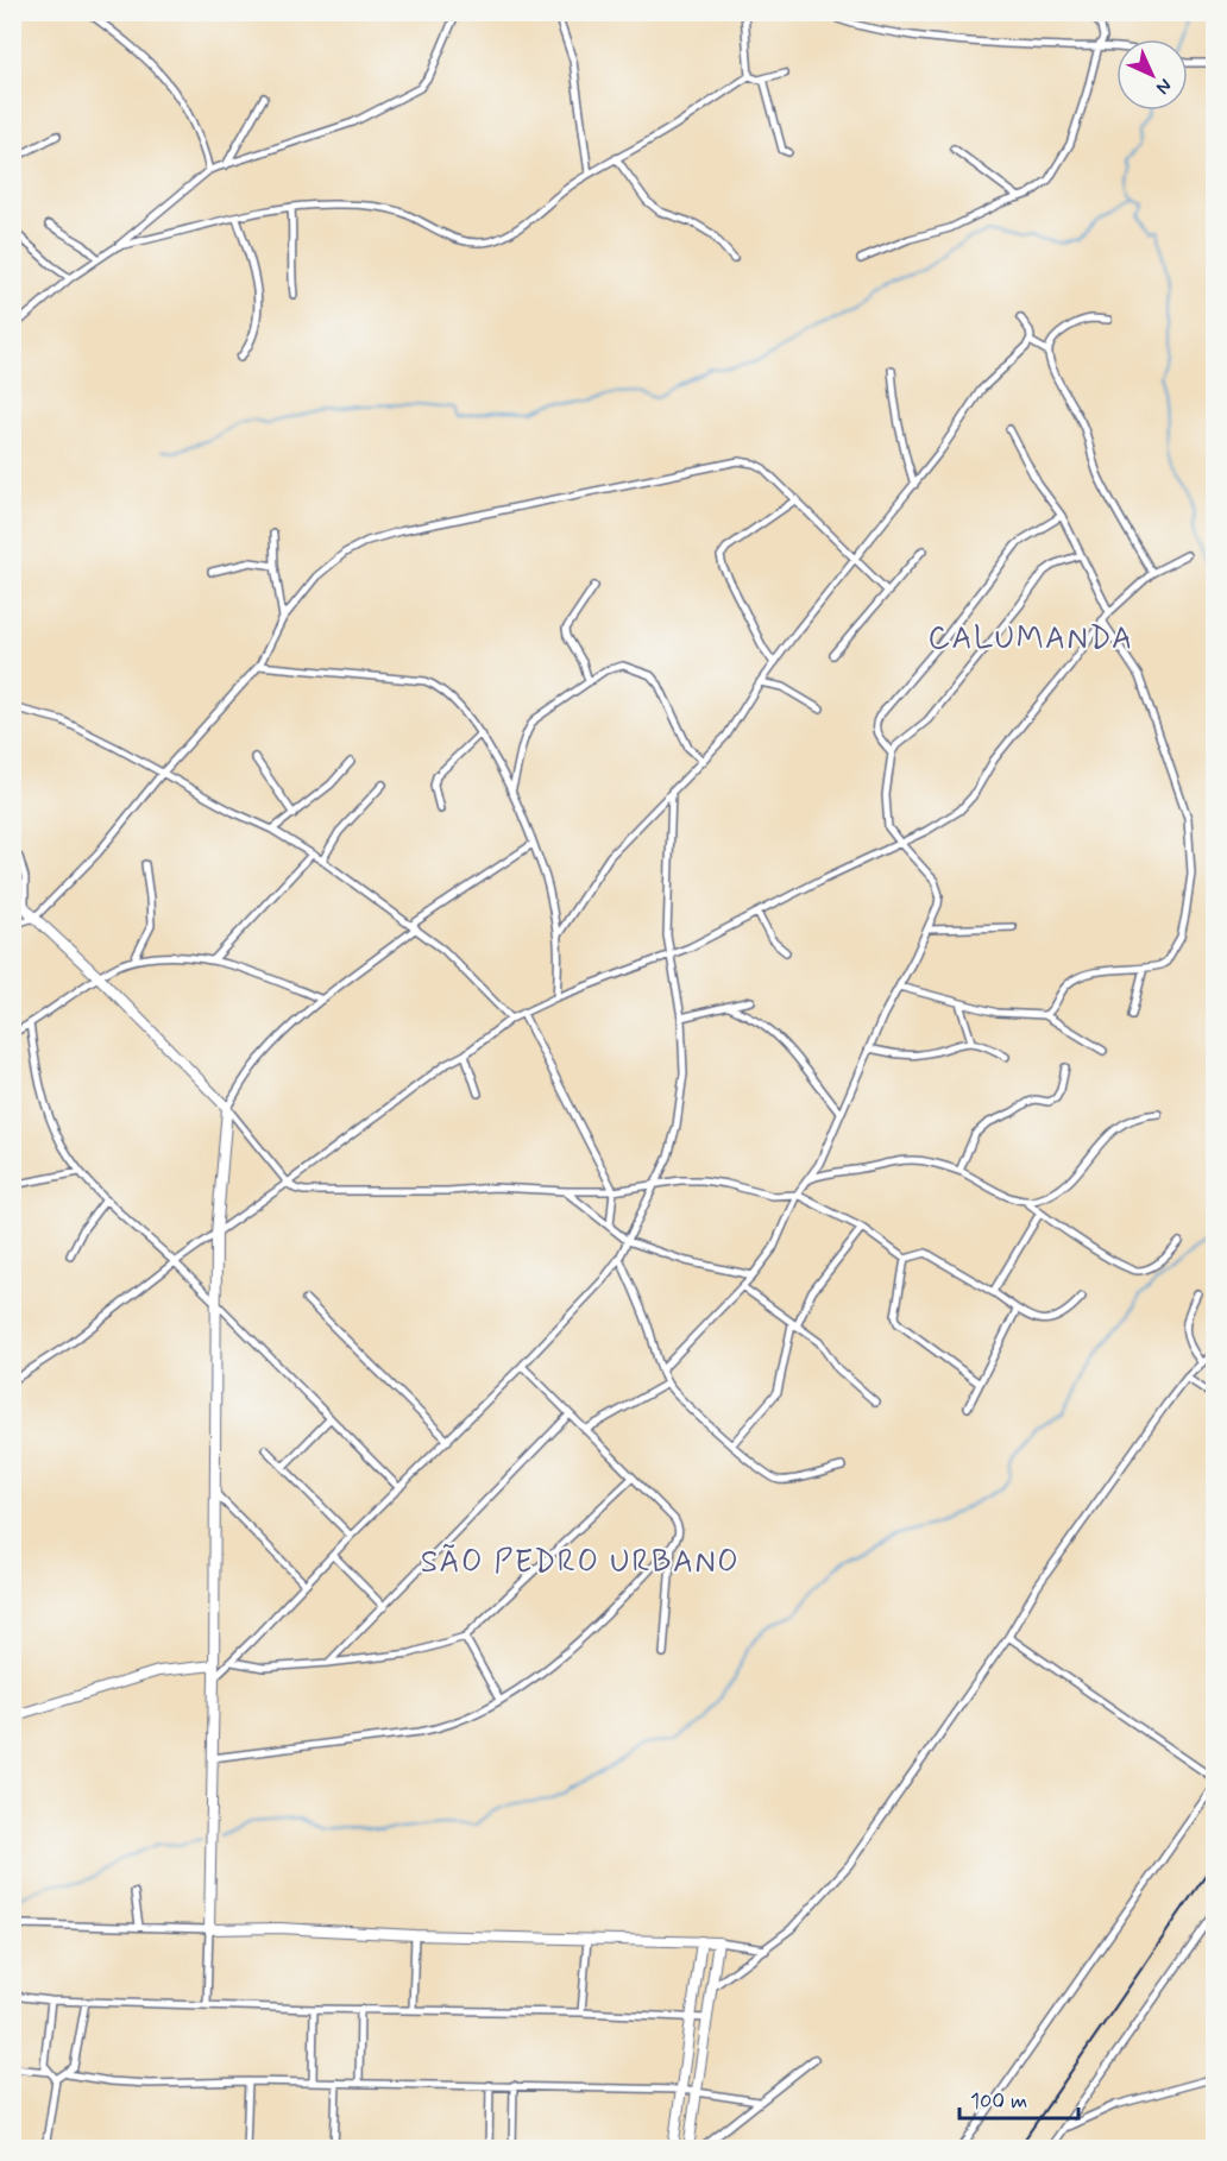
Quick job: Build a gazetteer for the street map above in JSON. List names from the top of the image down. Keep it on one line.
{"districts":["CALUMANDA","SÃO PEDRO URBANO"],"scale_bar":"100 m","north":"bottom right"}
